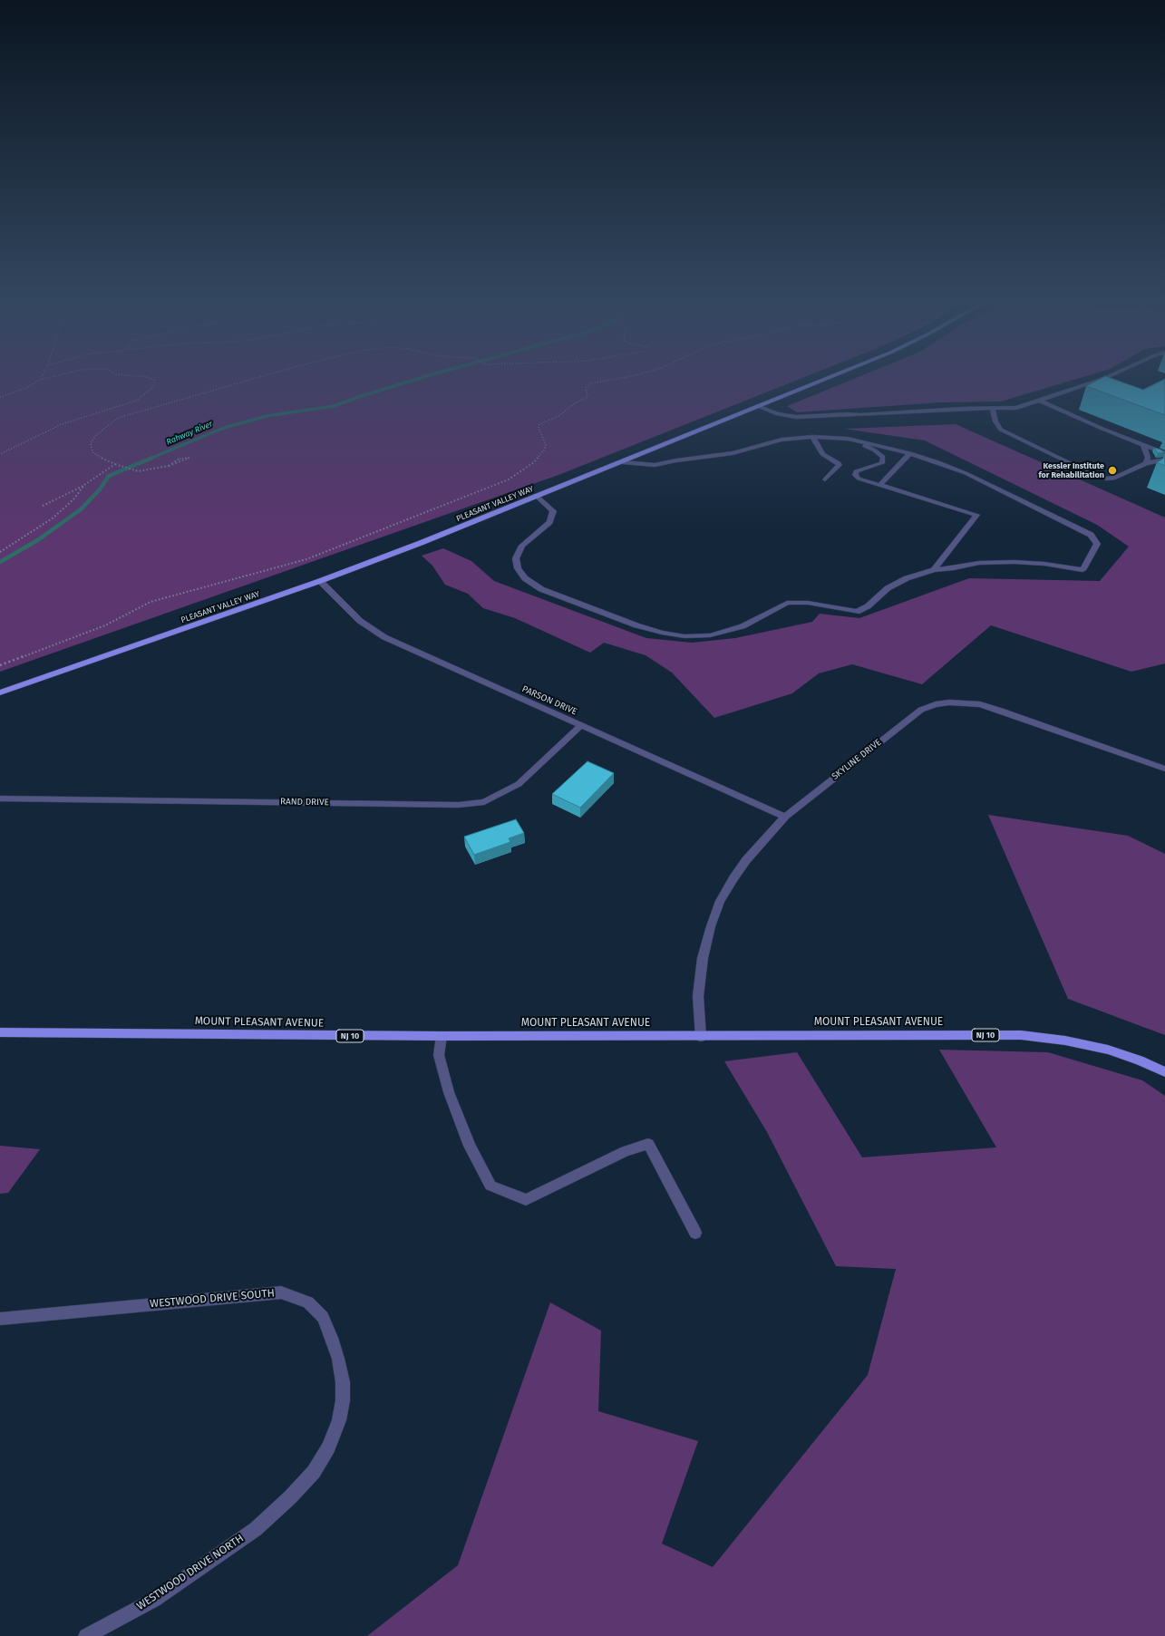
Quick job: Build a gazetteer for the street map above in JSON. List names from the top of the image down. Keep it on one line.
{"streets":{"main road":["PLEASANT VALLEY WAY","MOUNT PLEASANT AVENUE","NJ 10"],"street":["PARSON DRIVE","SKYLINE DRIVE","RAND DRIVE","WESTWOOD DRIVE SOUTH","WESTWOOD DRIVE NORTH"]},"crossings":[["PLEASANT VALLEY WAY","PARSON DRIVE"],["PARSON DRIVE","SKYLINE DRIVE"],["PARSON DRIVE","RAND DRIVE"],["SKYLINE DRIVE","MOUNT PLEASANT AVENUE"],["WESTWOOD DRIVE SOUTH","WESTWOOD DRIVE NORTH"]],"water":["Rahway River"],"places":["Kessler Institute for Rehabilitation"]}
